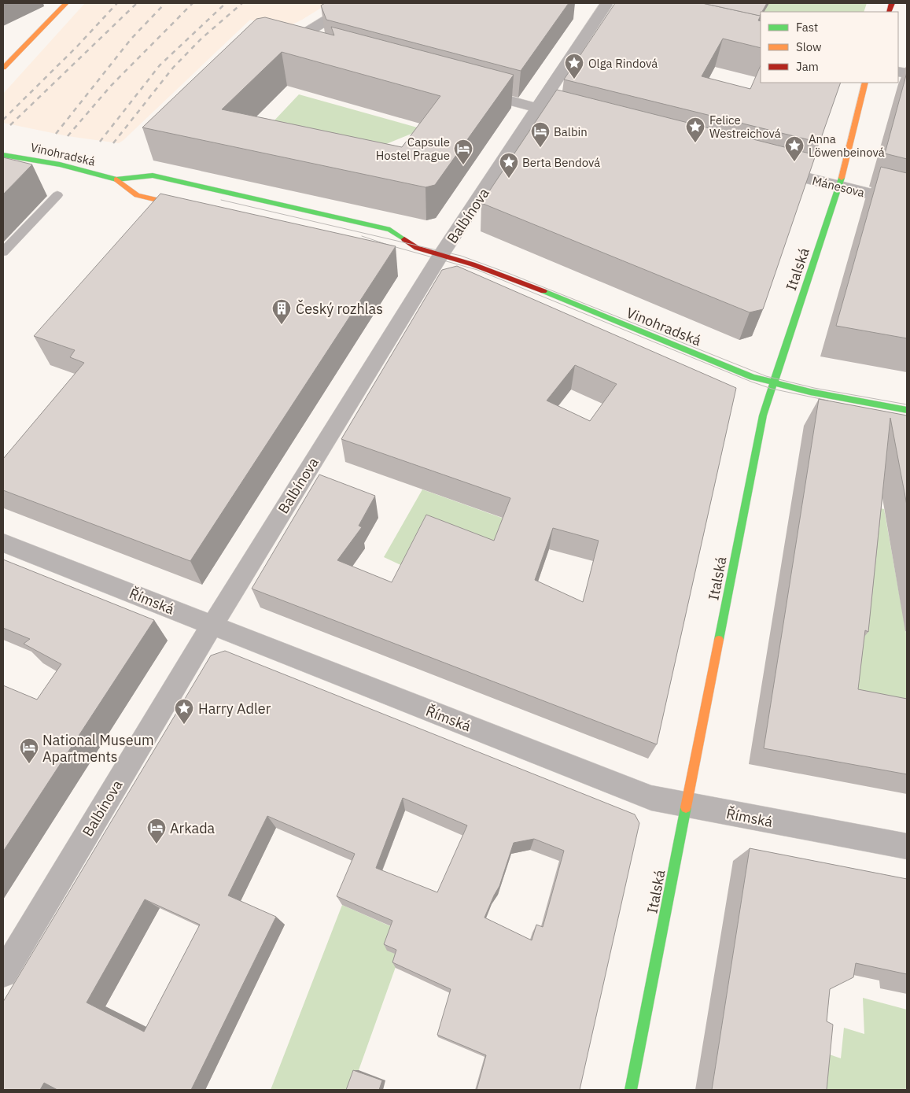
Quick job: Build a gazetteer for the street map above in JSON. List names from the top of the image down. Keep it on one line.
{"streets":{"main road":["Vinohradská","Italská"],"street":["Mánesova","Balbínova","Římská"]},"crossings":[["Vinohradská","Balbínova"],["Vinohradská","Italská"],["Mánesova","Italská"],["Balbínova","Římská"],["Italská","Římská"]],"places":{"place":["Olga Rindová","Felice Westreichová","Anna Lӧwenbeinová","Berta Bendová","Harry Adler"],"hotel":["Balbin","Capsule Hostel Prague","National Museum Apartments","Arkada"],"building":["Český rozhlas"]},"legend":["Fast","Slow","Jam"]}
